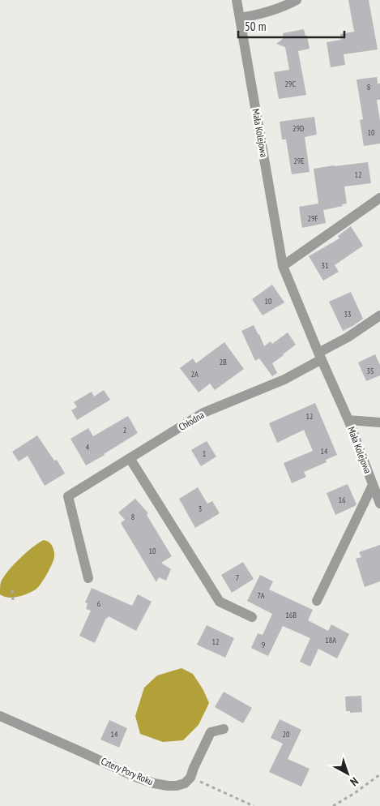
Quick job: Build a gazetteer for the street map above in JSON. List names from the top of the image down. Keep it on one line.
{"streets":{"street":["Mała Kolejowa","Chłodna","Cztery Pory Roku"]},"crossings":[["Mała Kolejowa","Chłodna"]],"house_numbers":["29C","8","29D","10","29E","12","29F","31","10","33","2B","35","2A","12","2","4","14","1","16","3","8","10","7","7A","6","16B","18A","12","9","14","20"],"scale_bar":"50 m","north":"bottom right"}
